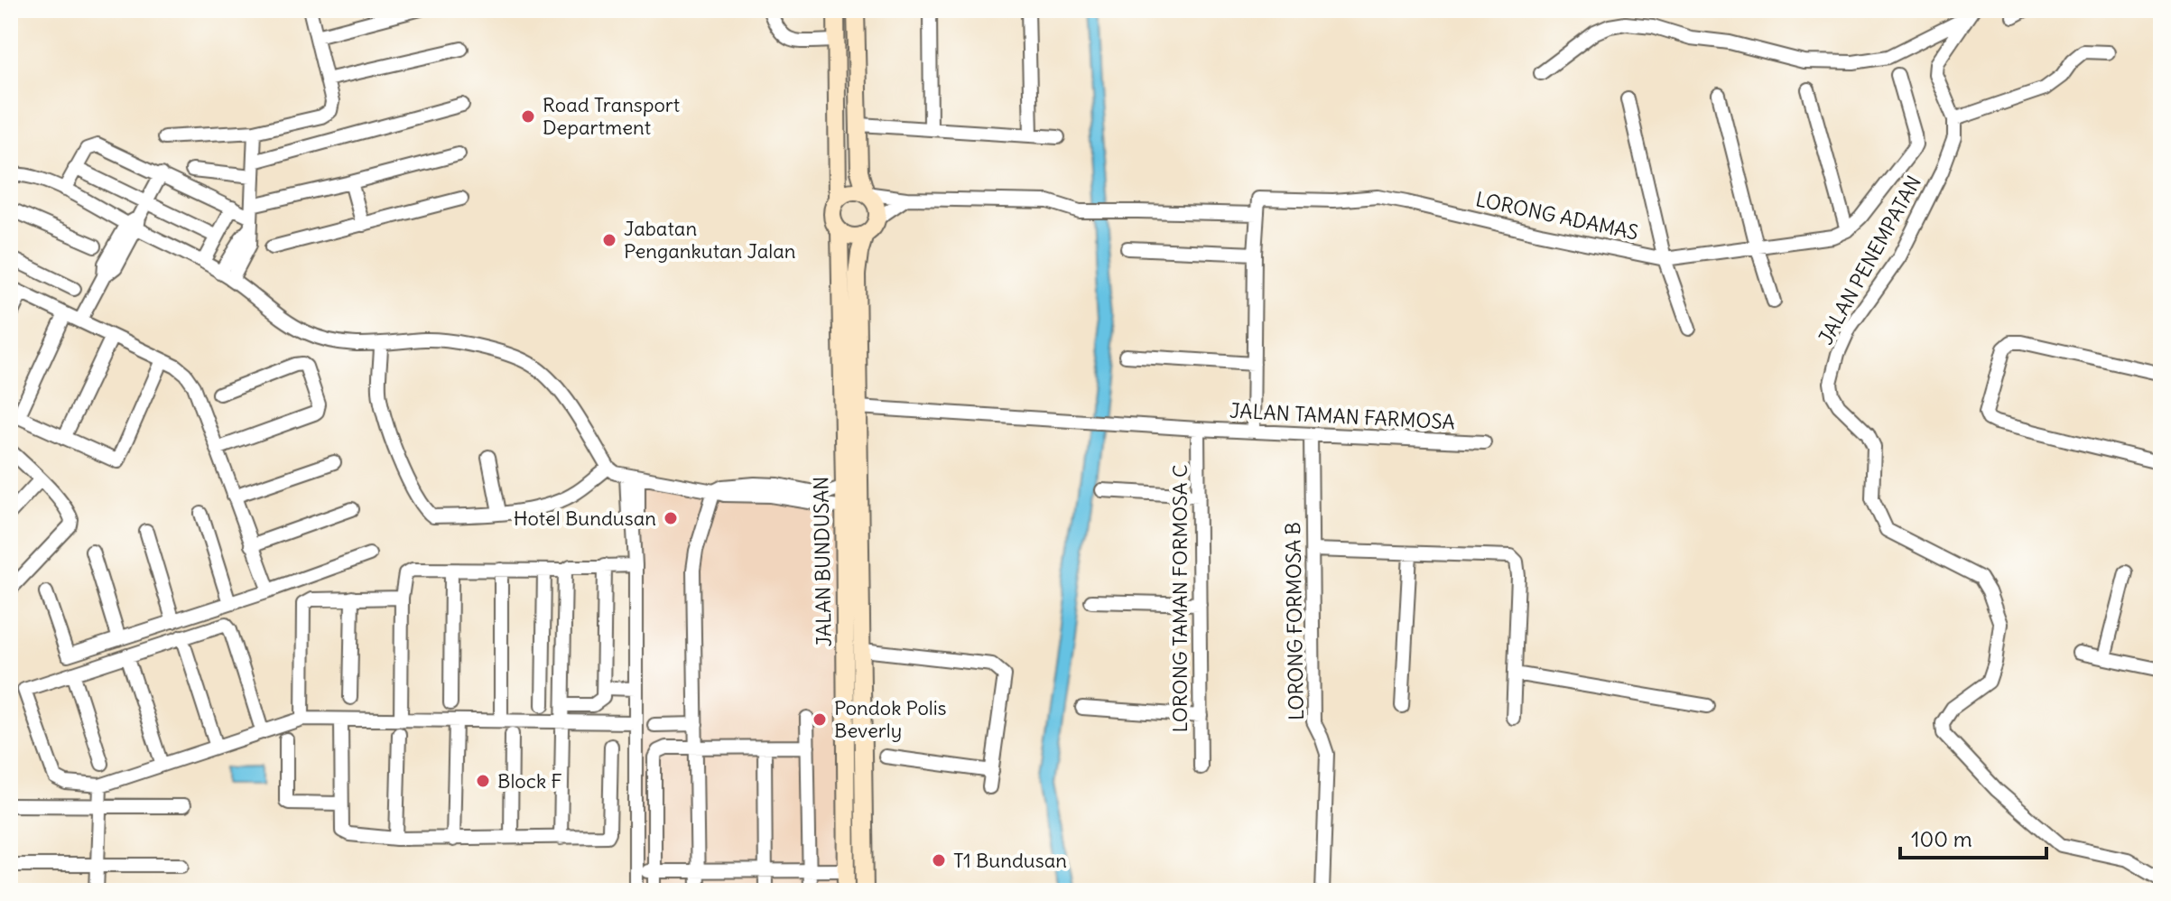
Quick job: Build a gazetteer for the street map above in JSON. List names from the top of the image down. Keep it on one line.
{"streets":{"main road":["JALAN BUNDUSAN"],"street":["LORONG ADAMAS","JALAN PENEMPATAN","JALAN TAMAN FARMOSA","LORONG TAMAN FORMOSA C","LORONG FORMOSA B"]},"crossings":[["JALAN TAMAN FARMOSA","JALAN BUNDUSAN"],["JALAN TAMAN FARMOSA","LORONG TAMAN FORMOSA C"],["JALAN TAMAN FARMOSA","LORONG FORMOSA B"]],"places":["Road Transport Department","Jabatan Pengankutan Jalan","Hotel Bundusan","Pondok Polis Beverly","Block F","T1 Bundusan"],"scale_bar":"100 m"}
